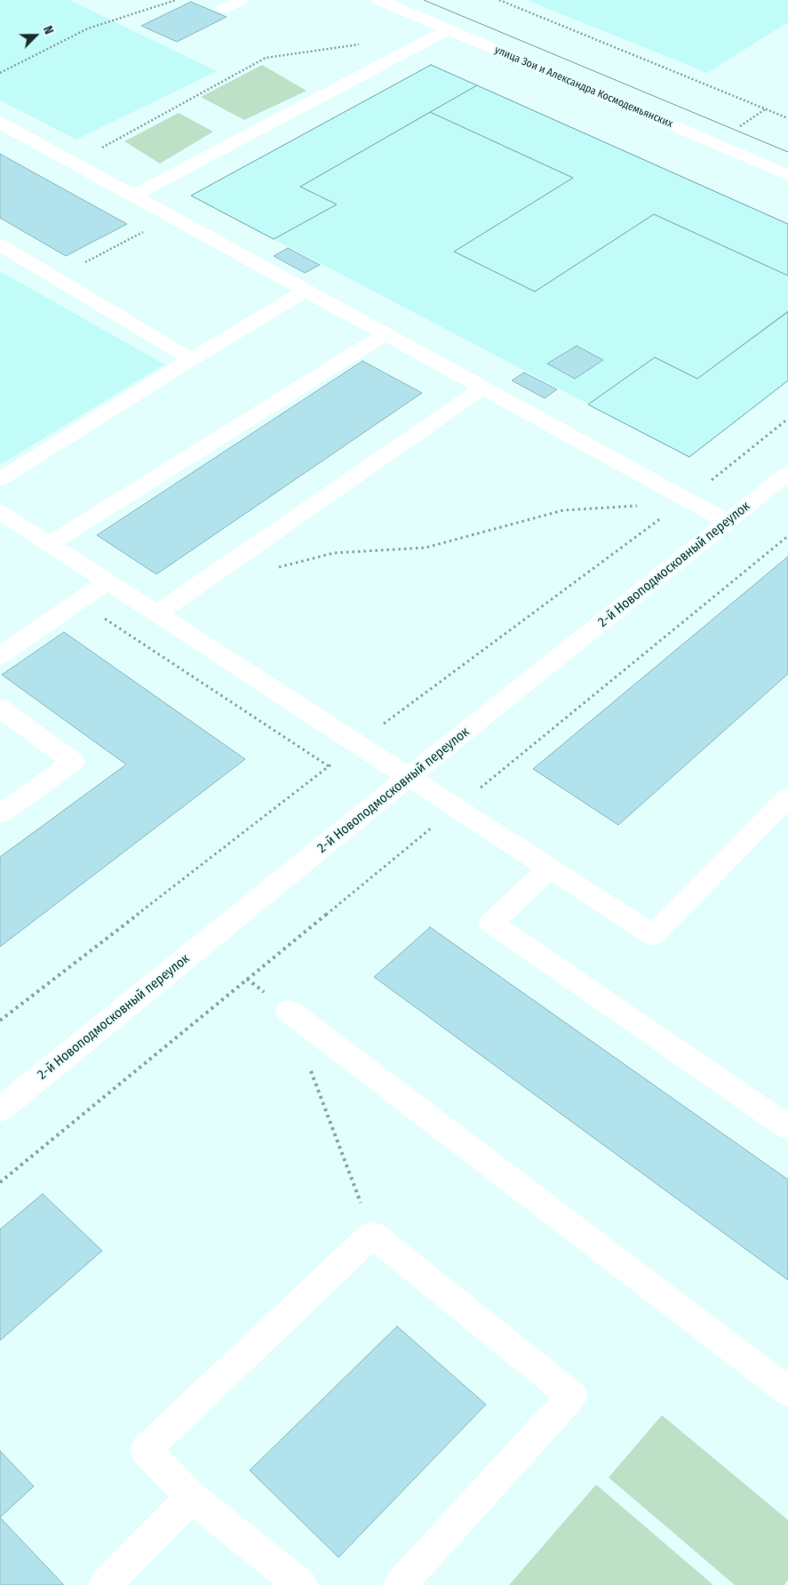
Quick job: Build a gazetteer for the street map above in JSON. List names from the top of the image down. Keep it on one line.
{"streets":{"street":["улица Зои и Александра Космодемьянских","2-й Новоподмосковный переулок"]},"north":"top right"}
